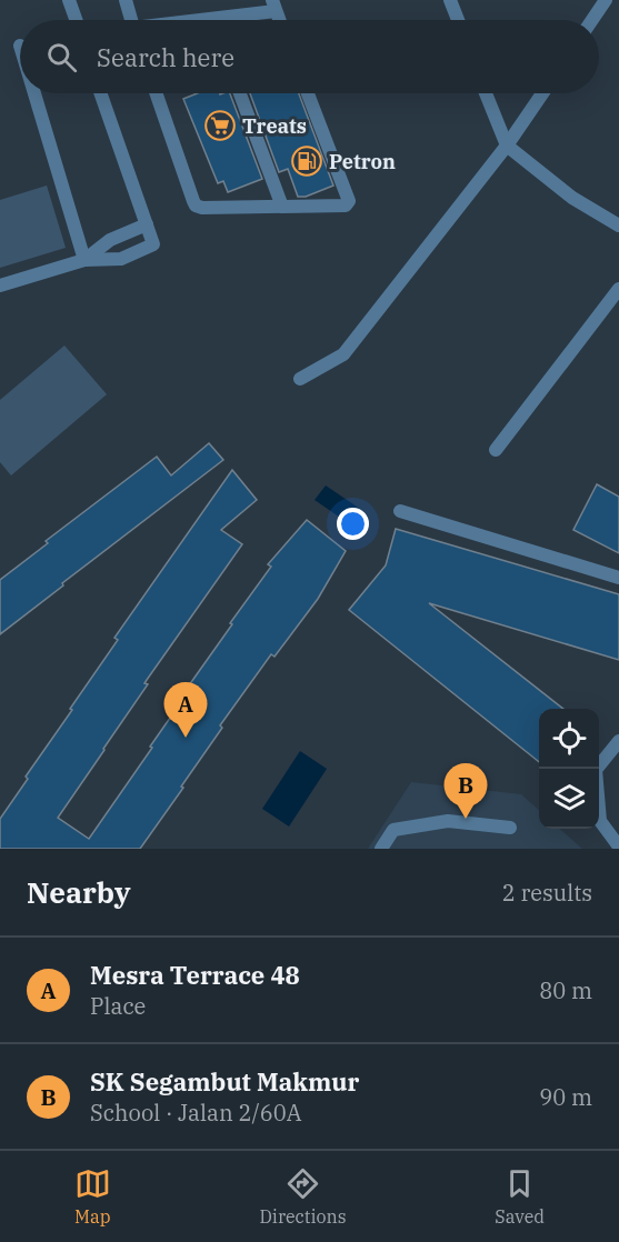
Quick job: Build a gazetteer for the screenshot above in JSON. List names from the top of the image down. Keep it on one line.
{"places":{"supermarket":["Treats"],"fuel station":["Petron"]},"page":{"search":"Search here","pins":["A","B"],"heading":["Nearby","2 results"],"list":[{"mark":"A","name":"Mesra Terrace 48","note":"Place","value":"80 m"},{"mark":"B","name":"SK Segambut Makmur","note":"School · Jalan 2/60A","value":"90 m"}],"nav":["Map","Directions","Saved"]}}
